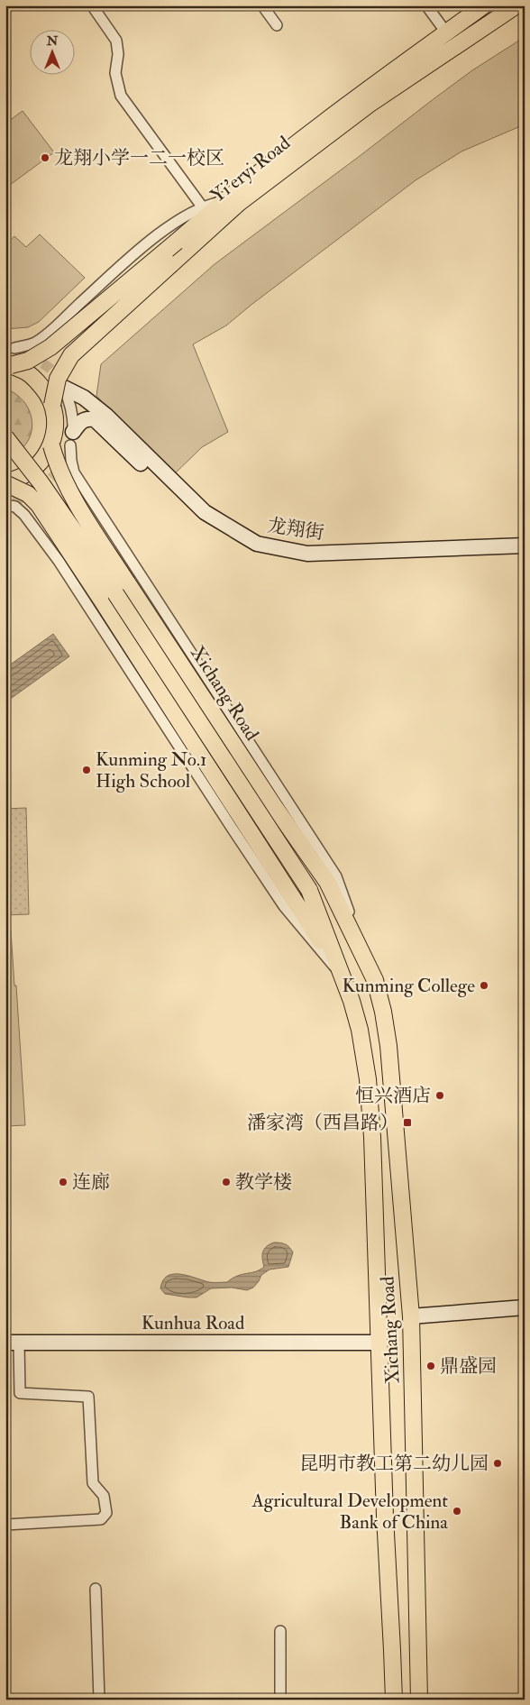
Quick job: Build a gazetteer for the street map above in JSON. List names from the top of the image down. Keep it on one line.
{"streets":{"main road":["Yi'eryi Road","Xichang Road"],"street":["龙翔街","Kunhua Road"]},"crossings":[["Xichang Road","Kunhua Road"]],"places":{"other":["龙翔小学一二一校区","Kunming No.1 High School","Kunming College","恒兴酒店","连廊","教学楼","鼎盛园","昆明市教工第二幼儿园","Agricultural Development Bank of China"],"transit":["潘家湾（西昌路）"]},"north":"top"}
